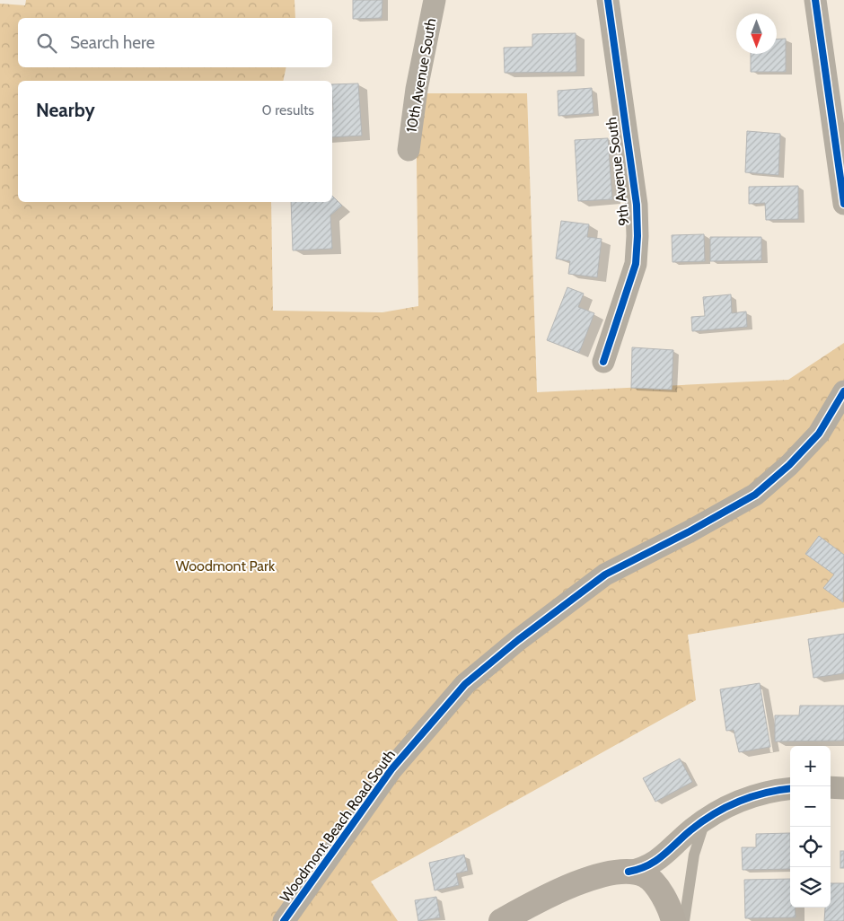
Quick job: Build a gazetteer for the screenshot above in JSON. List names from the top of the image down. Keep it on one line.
{"streets":{"street":["10th Avenue South","9th Avenue South","Woodmont Beach Road South"]},"parks":["Woodmont Park"],"north":"bottom","page":{"search":"Search here","heading":["Nearby","0 results"],"map_buttons":["+","−"]}}
